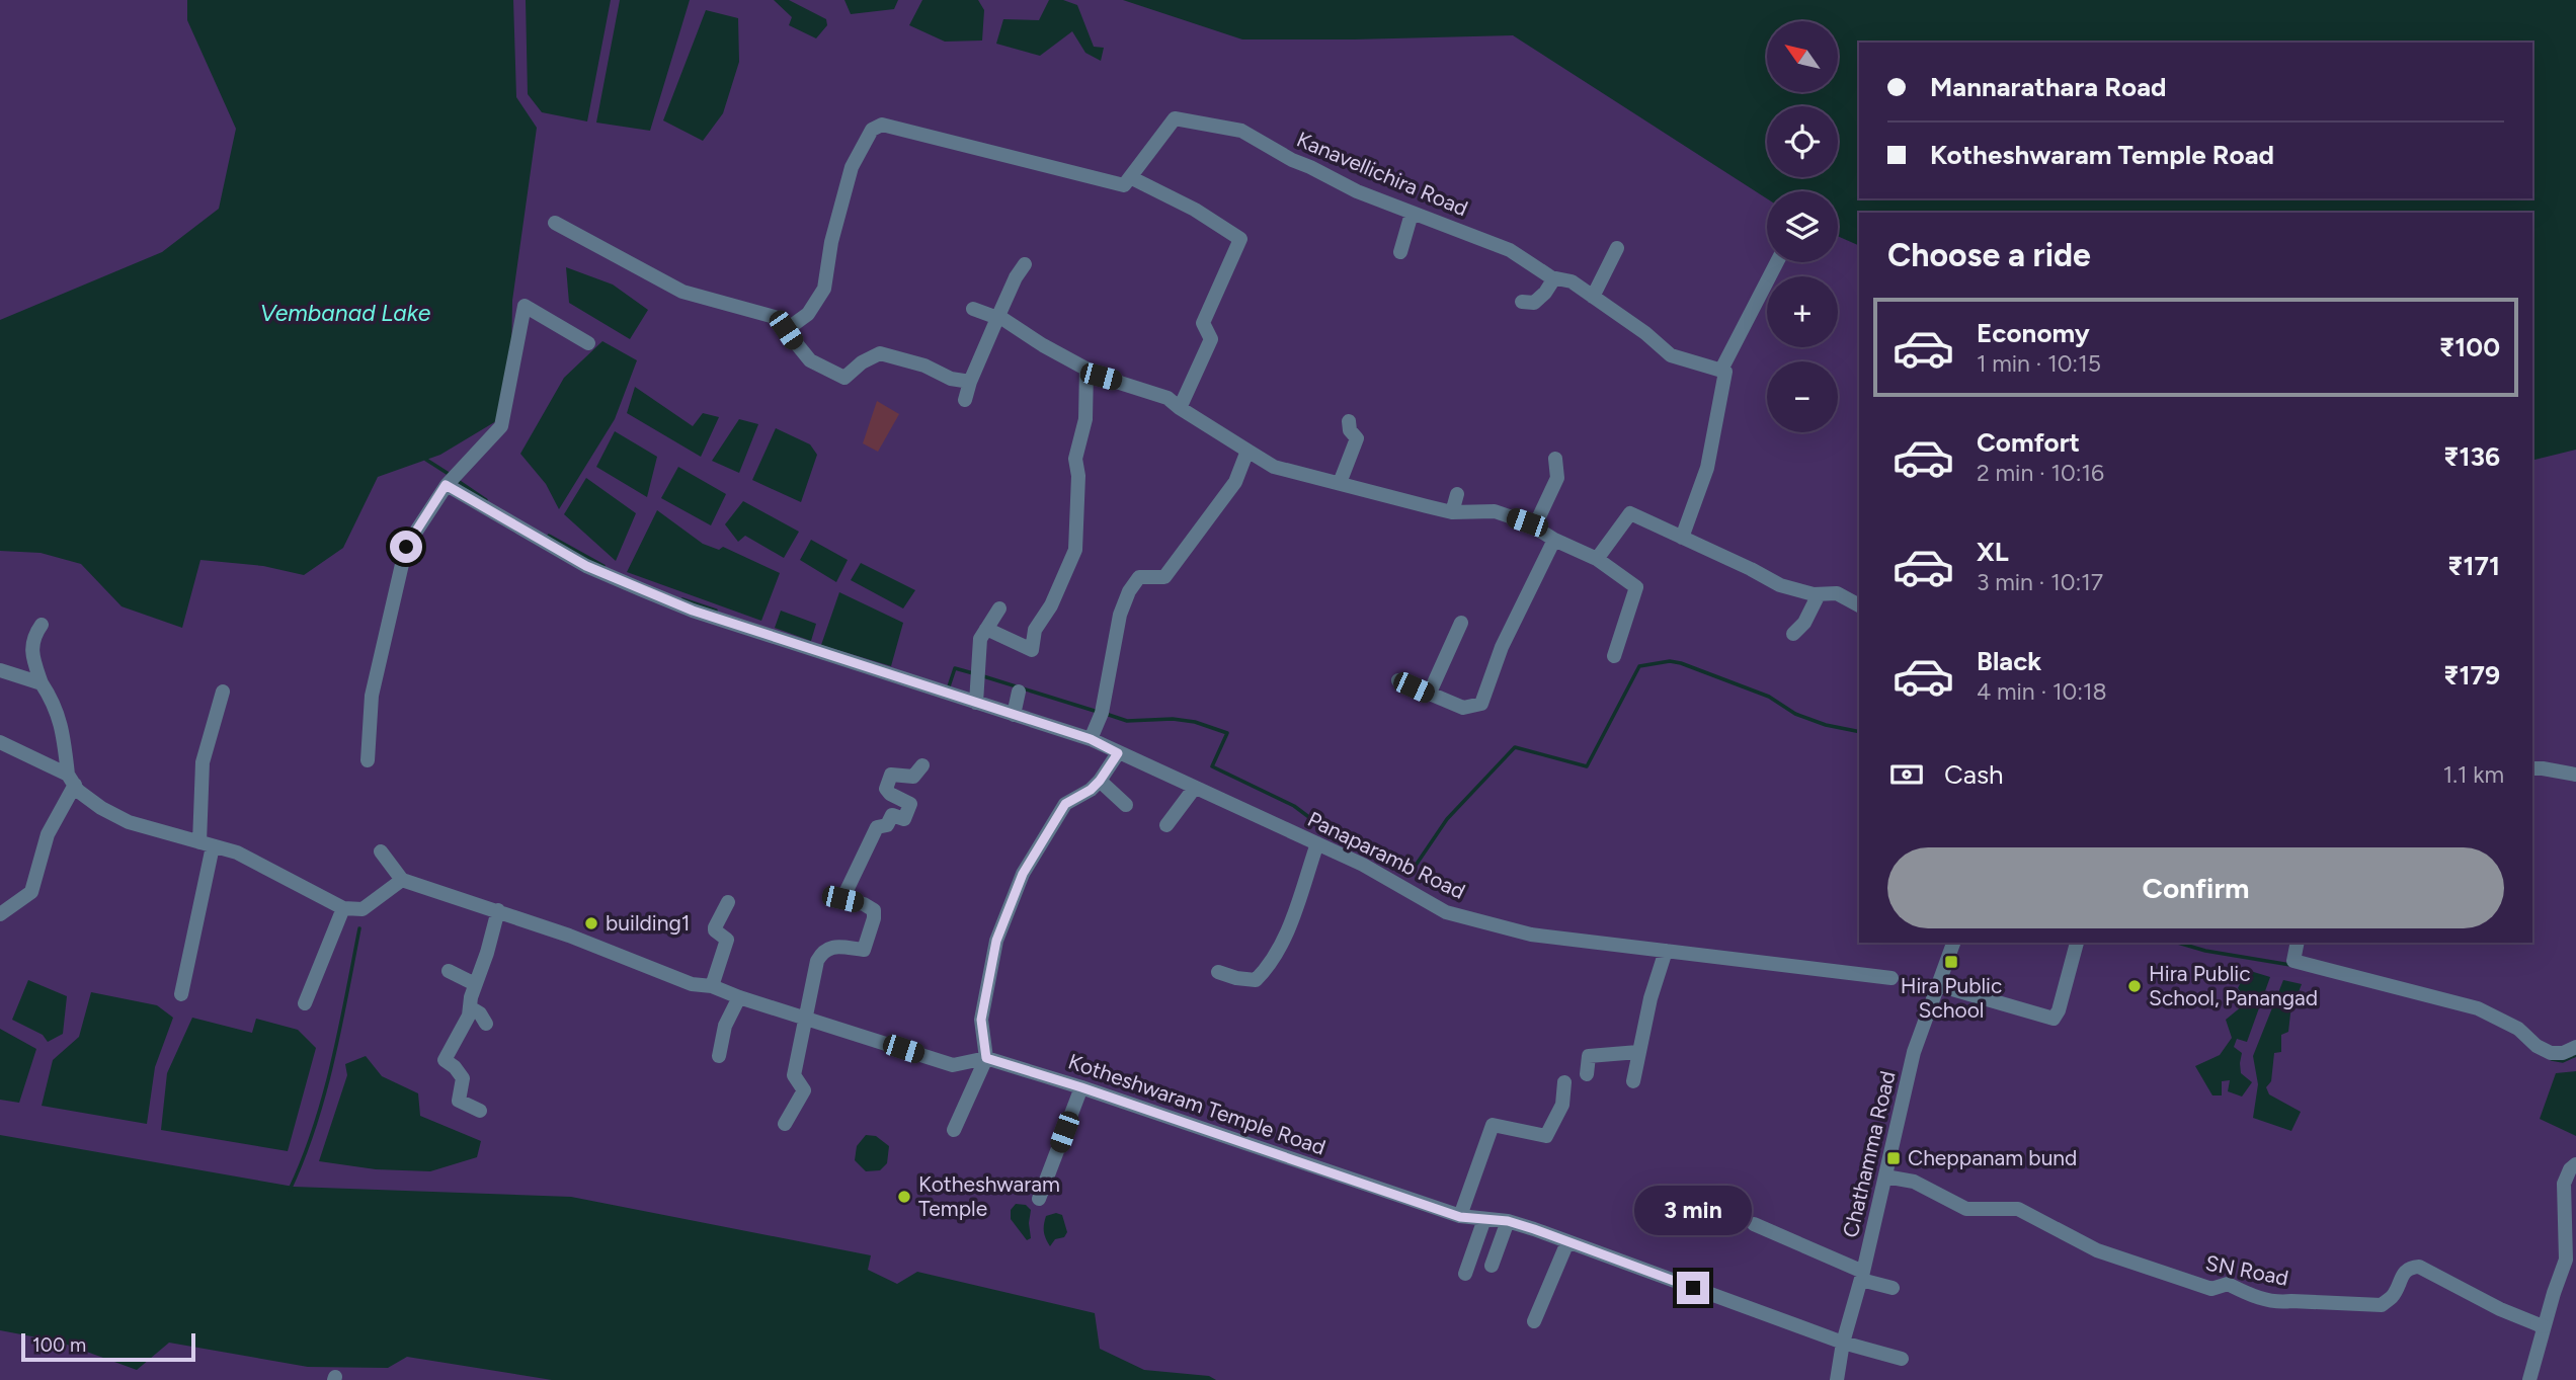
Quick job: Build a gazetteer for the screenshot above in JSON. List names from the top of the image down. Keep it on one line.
{"streets":{"street":["Kanavellichira Road","Panaparamb Road","Kotheshwaram Temple Road","Chathamma Road","SN Road"]},"crossings":[["Kotheshwaram Temple Road","Chathamma Road"],["Chathamma Road","SN Road"]],"water":["Vembanad Lake"],"places":{"other":["building1","Hira Public School, Panangad","Kotheshwaram Temple"],"transit":["Hira Public School","Cheppanam bund"]},"scale_bar":"100 m","north":"top left","page":{"map_buttons":["+","−"],"banner":["Mannarathara Road","Kotheshwaram Temple Road"],"heading":"Choose a ride","list":[{"name":"Economy","note":"1 min · 10:15","value":"₹100"},{"name":"Comfort","note":"2 min · 10:16","value":"₹136"},{"name":"XL","note":"3 min · 10:17","value":"₹171"},{"name":"Black","note":"4 min · 10:18","value":"₹179"}],"pay":["Cash","1.1 km"],"buttons":"Confirm","bubble":"3 min","scale":"100 m"}}
